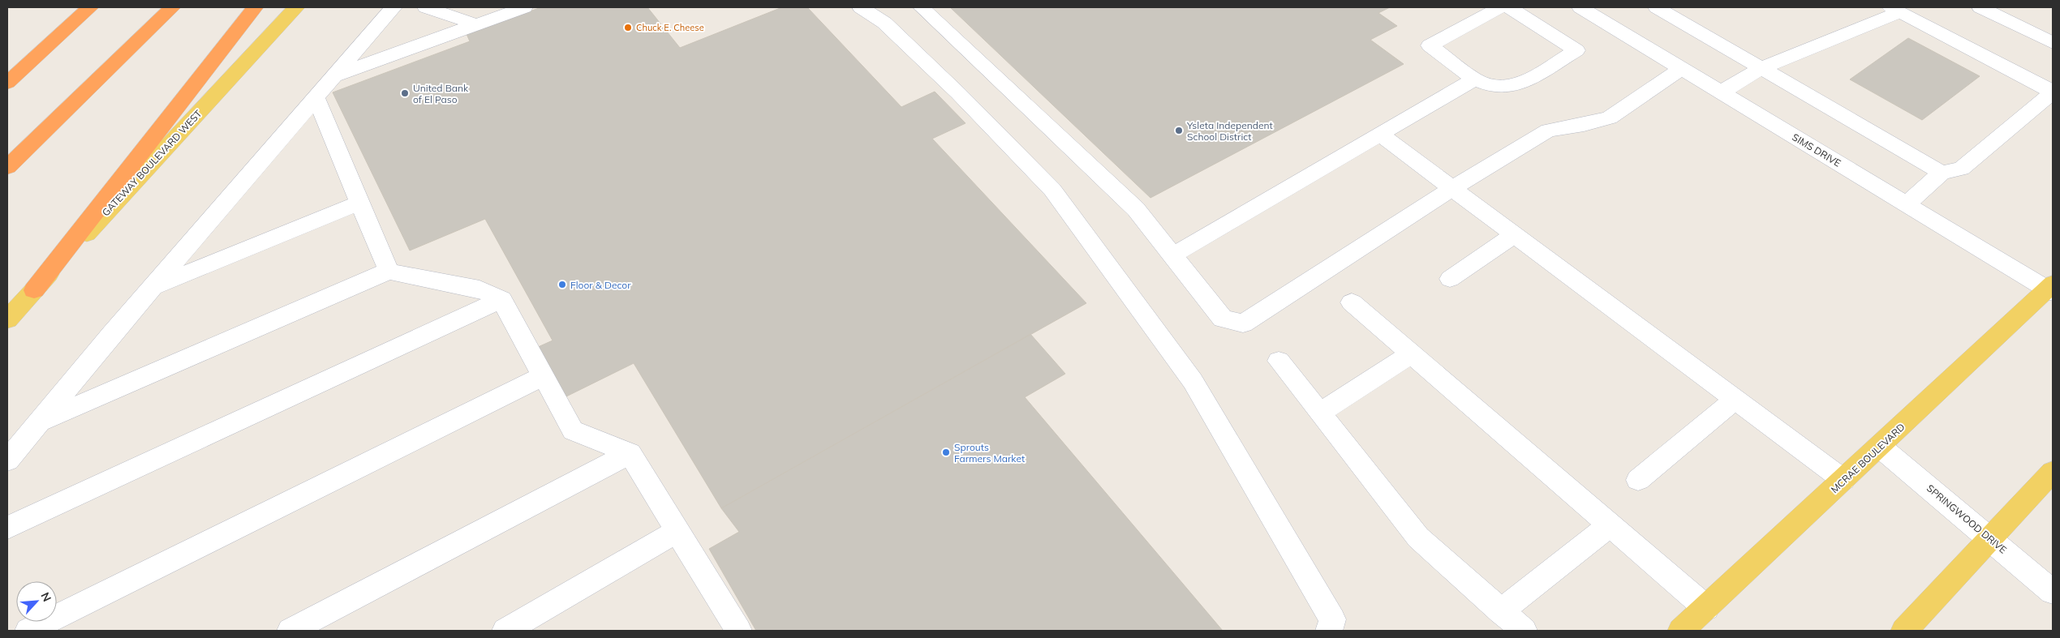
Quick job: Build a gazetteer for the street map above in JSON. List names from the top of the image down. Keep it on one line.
{"streets":{"main road":["GATEWAY BOULEVARD WEST","MCRAE BOULEVARD"],"street":["SIMS DRIVE","SPRINGWOOD DRIVE"]},"crossings":[["SIMS DRIVE","MCRAE BOULEVARD"],["MCRAE BOULEVARD","SPRINGWOOD DRIVE"]],"places":["Chuck E. Cheese","United Bank of El Paso","Ysleta Independent School District","Floor & Decor","Sprouts Farmers Market"],"north":"top right"}
